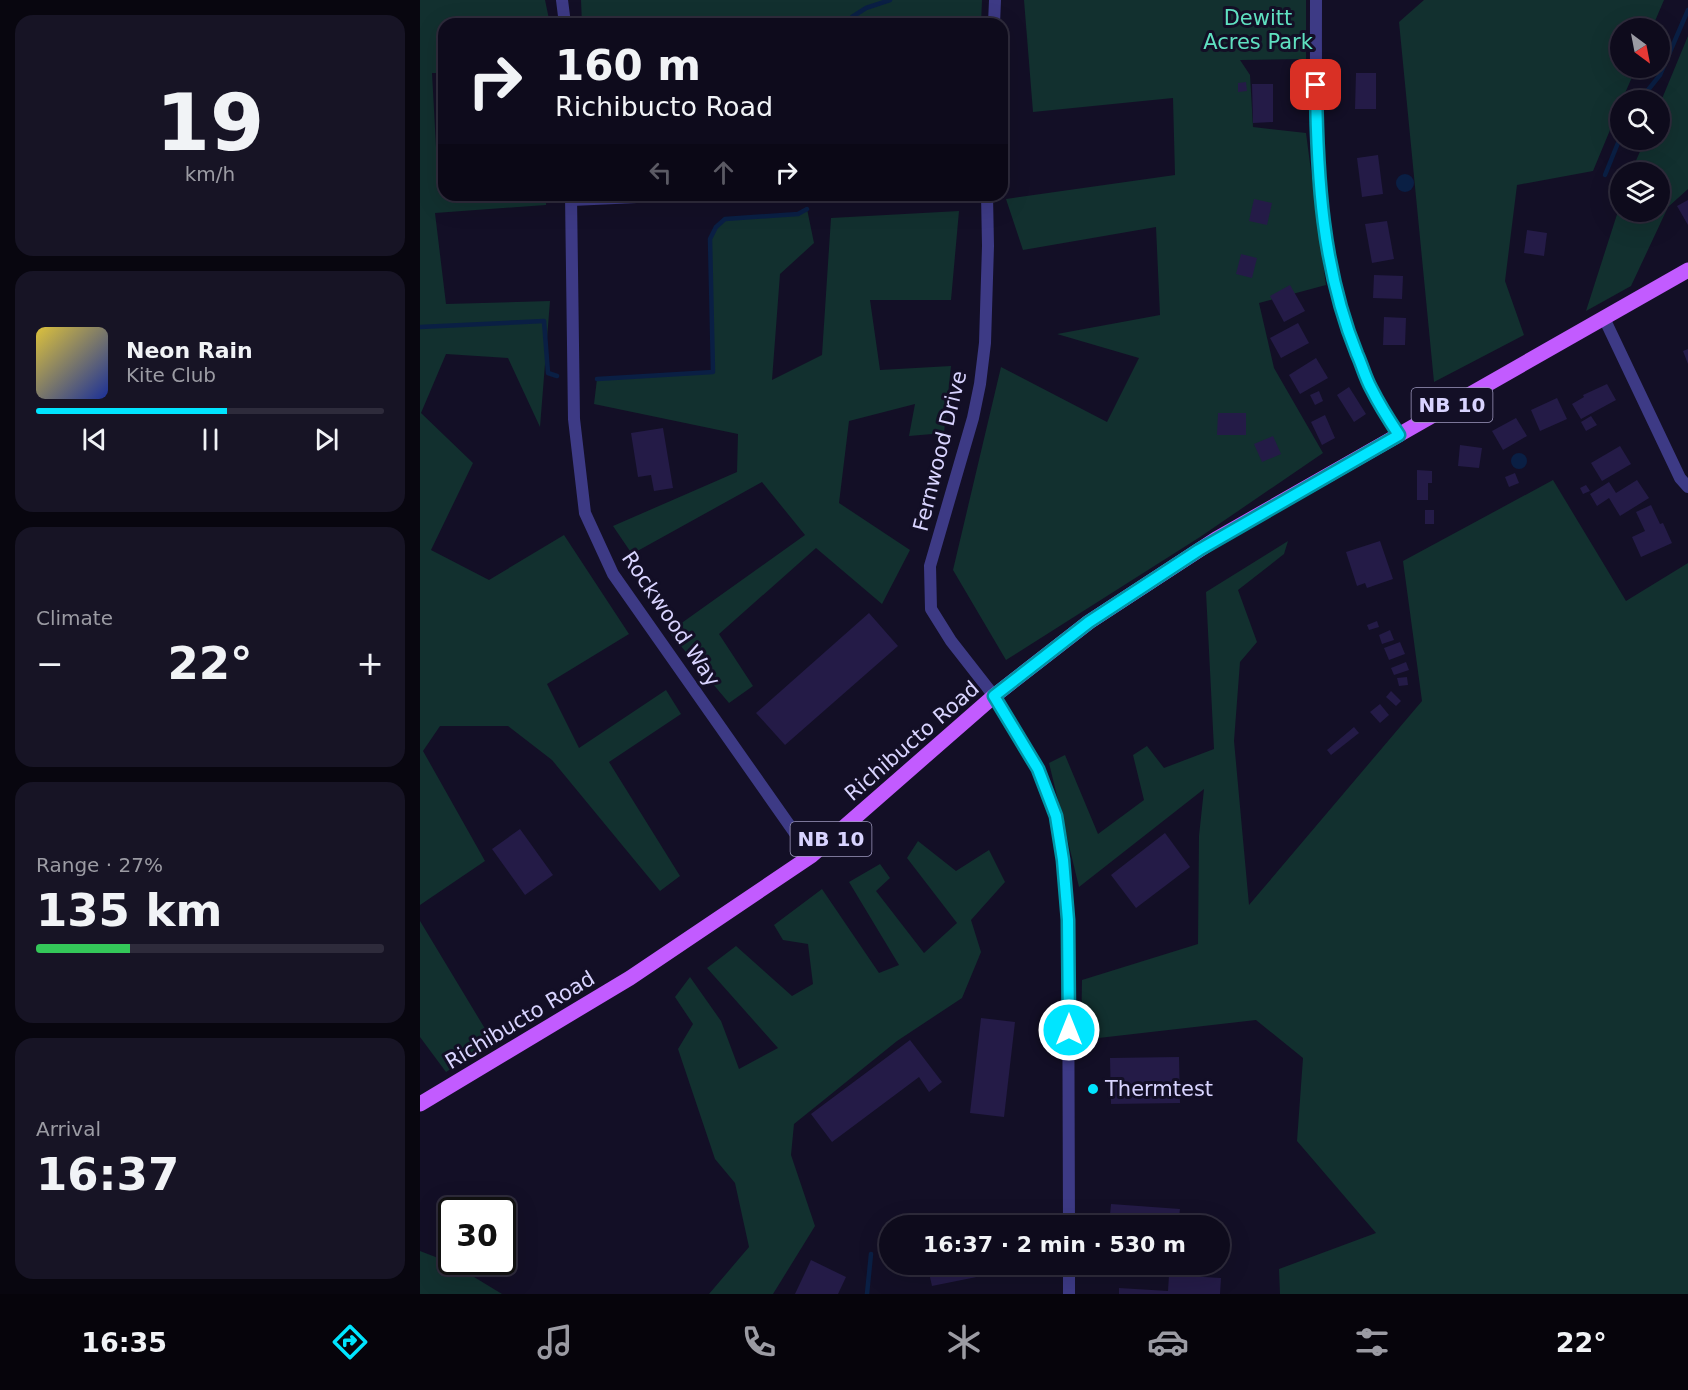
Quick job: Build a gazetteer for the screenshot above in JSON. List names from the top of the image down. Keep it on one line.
{"streets":{"main road":["NB 10","Richibucto Road"],"street":["Fernwood Drive","Rockwood Way"]},"crossings":[["NB 10","Richibucto Road"],["Fernwood Drive","Richibucto Road"],["Rockwood Way","Richibucto Road"]],"parks":["Dewitt Acres Park"],"places":["Thermtest"],"north":"bottom right","page":{"tile":[["19","km/h"],"Climate",["Range · 27%","135 km"],["Arrival","16:37"]],"turn":["160 m","Richibucto Road"],"song":["Neon Rain","Kite Club"],"heat":["−","22°","+"],"limit":"30","trip":"16:37 · 2 min · 530 m","tabs":["16:35","22°"]}}
